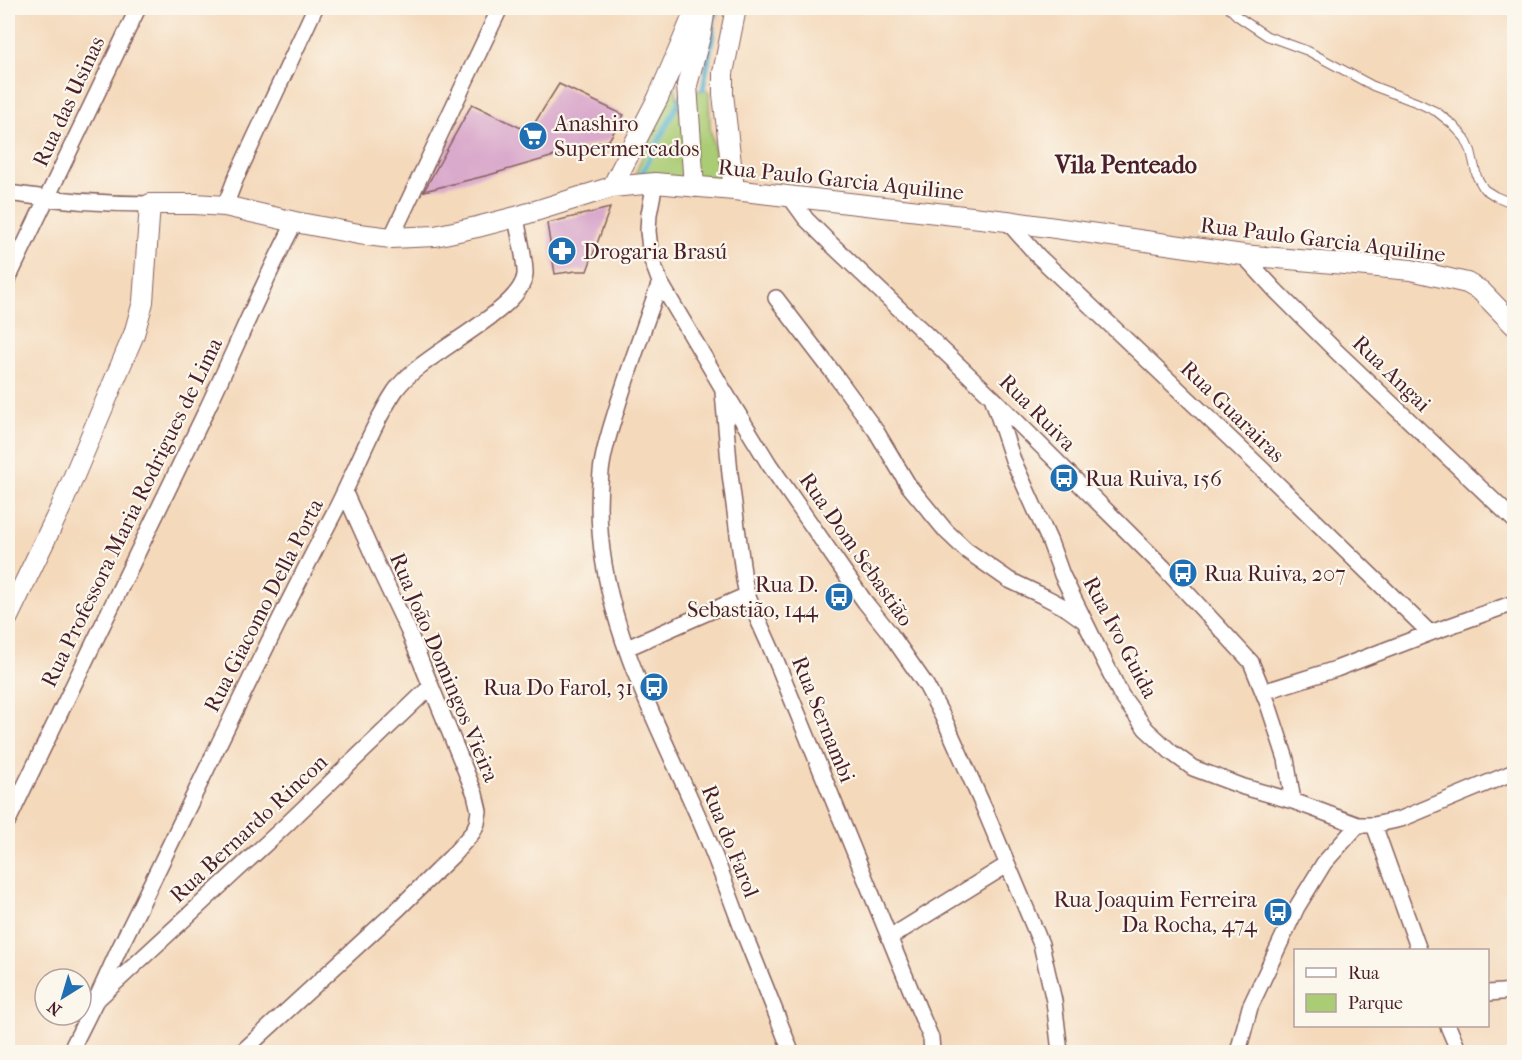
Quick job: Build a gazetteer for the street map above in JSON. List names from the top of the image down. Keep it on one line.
{"streets":{"street":["Rua das Usinas","Rua Paulo Garcia Aquiline","Rua Angai","Rua Guarairas","Rua Ruiva","Rua Professora Maria Rodrigues de Lima","Rua Dom Sebastião","Rua Giacomo Della Porta","Rua Ivo Guida","Rua João Domingos Vieira","Rua Sernambi","Rua Bernardo Rincon","Rua do Farol"]},"crossings":[["Rua das Usinas","Rua Paulo Garcia Aquiline"],["Rua Paulo Garcia Aquiline","Rua Angai"],["Rua Paulo Garcia Aquiline","Rua Guarairas"],["Rua Paulo Garcia Aquiline","Rua Ruiva"],["Rua Paulo Garcia Aquiline","Rua Professora Maria Rodrigues de Lima"],["Rua Paulo Garcia Aquiline","Rua Dom Sebastião"],["Rua Paulo Garcia Aquiline","Rua Giacomo Della Porta"],["Rua Ruiva","Rua Ivo Guida"],["Rua Dom Sebastião","Rua Sernambi"],["Rua Dom Sebastião","Rua do Farol"],["Rua Giacomo Della Porta","Rua João Domingos Vieira"],["Rua Giacomo Della Porta","Rua Bernardo Rincon"],["Rua João Domingos Vieira","Rua Bernardo Rincon"]],"districts":["Vila Penteado"],"places":{"supermarket":["Anashiro Supermercados"],"pharmacy":["Drogaria Brasú"],"bus stop":["Rua Ruiva, 156","Rua Ruiva, 207","Rua D. Sebastião, 144","Rua Do Farol, 31","Rua Joaquim Ferreira Da Rocha, 474"]},"legend":["Rua","Parque"],"north":"bottom left"}
